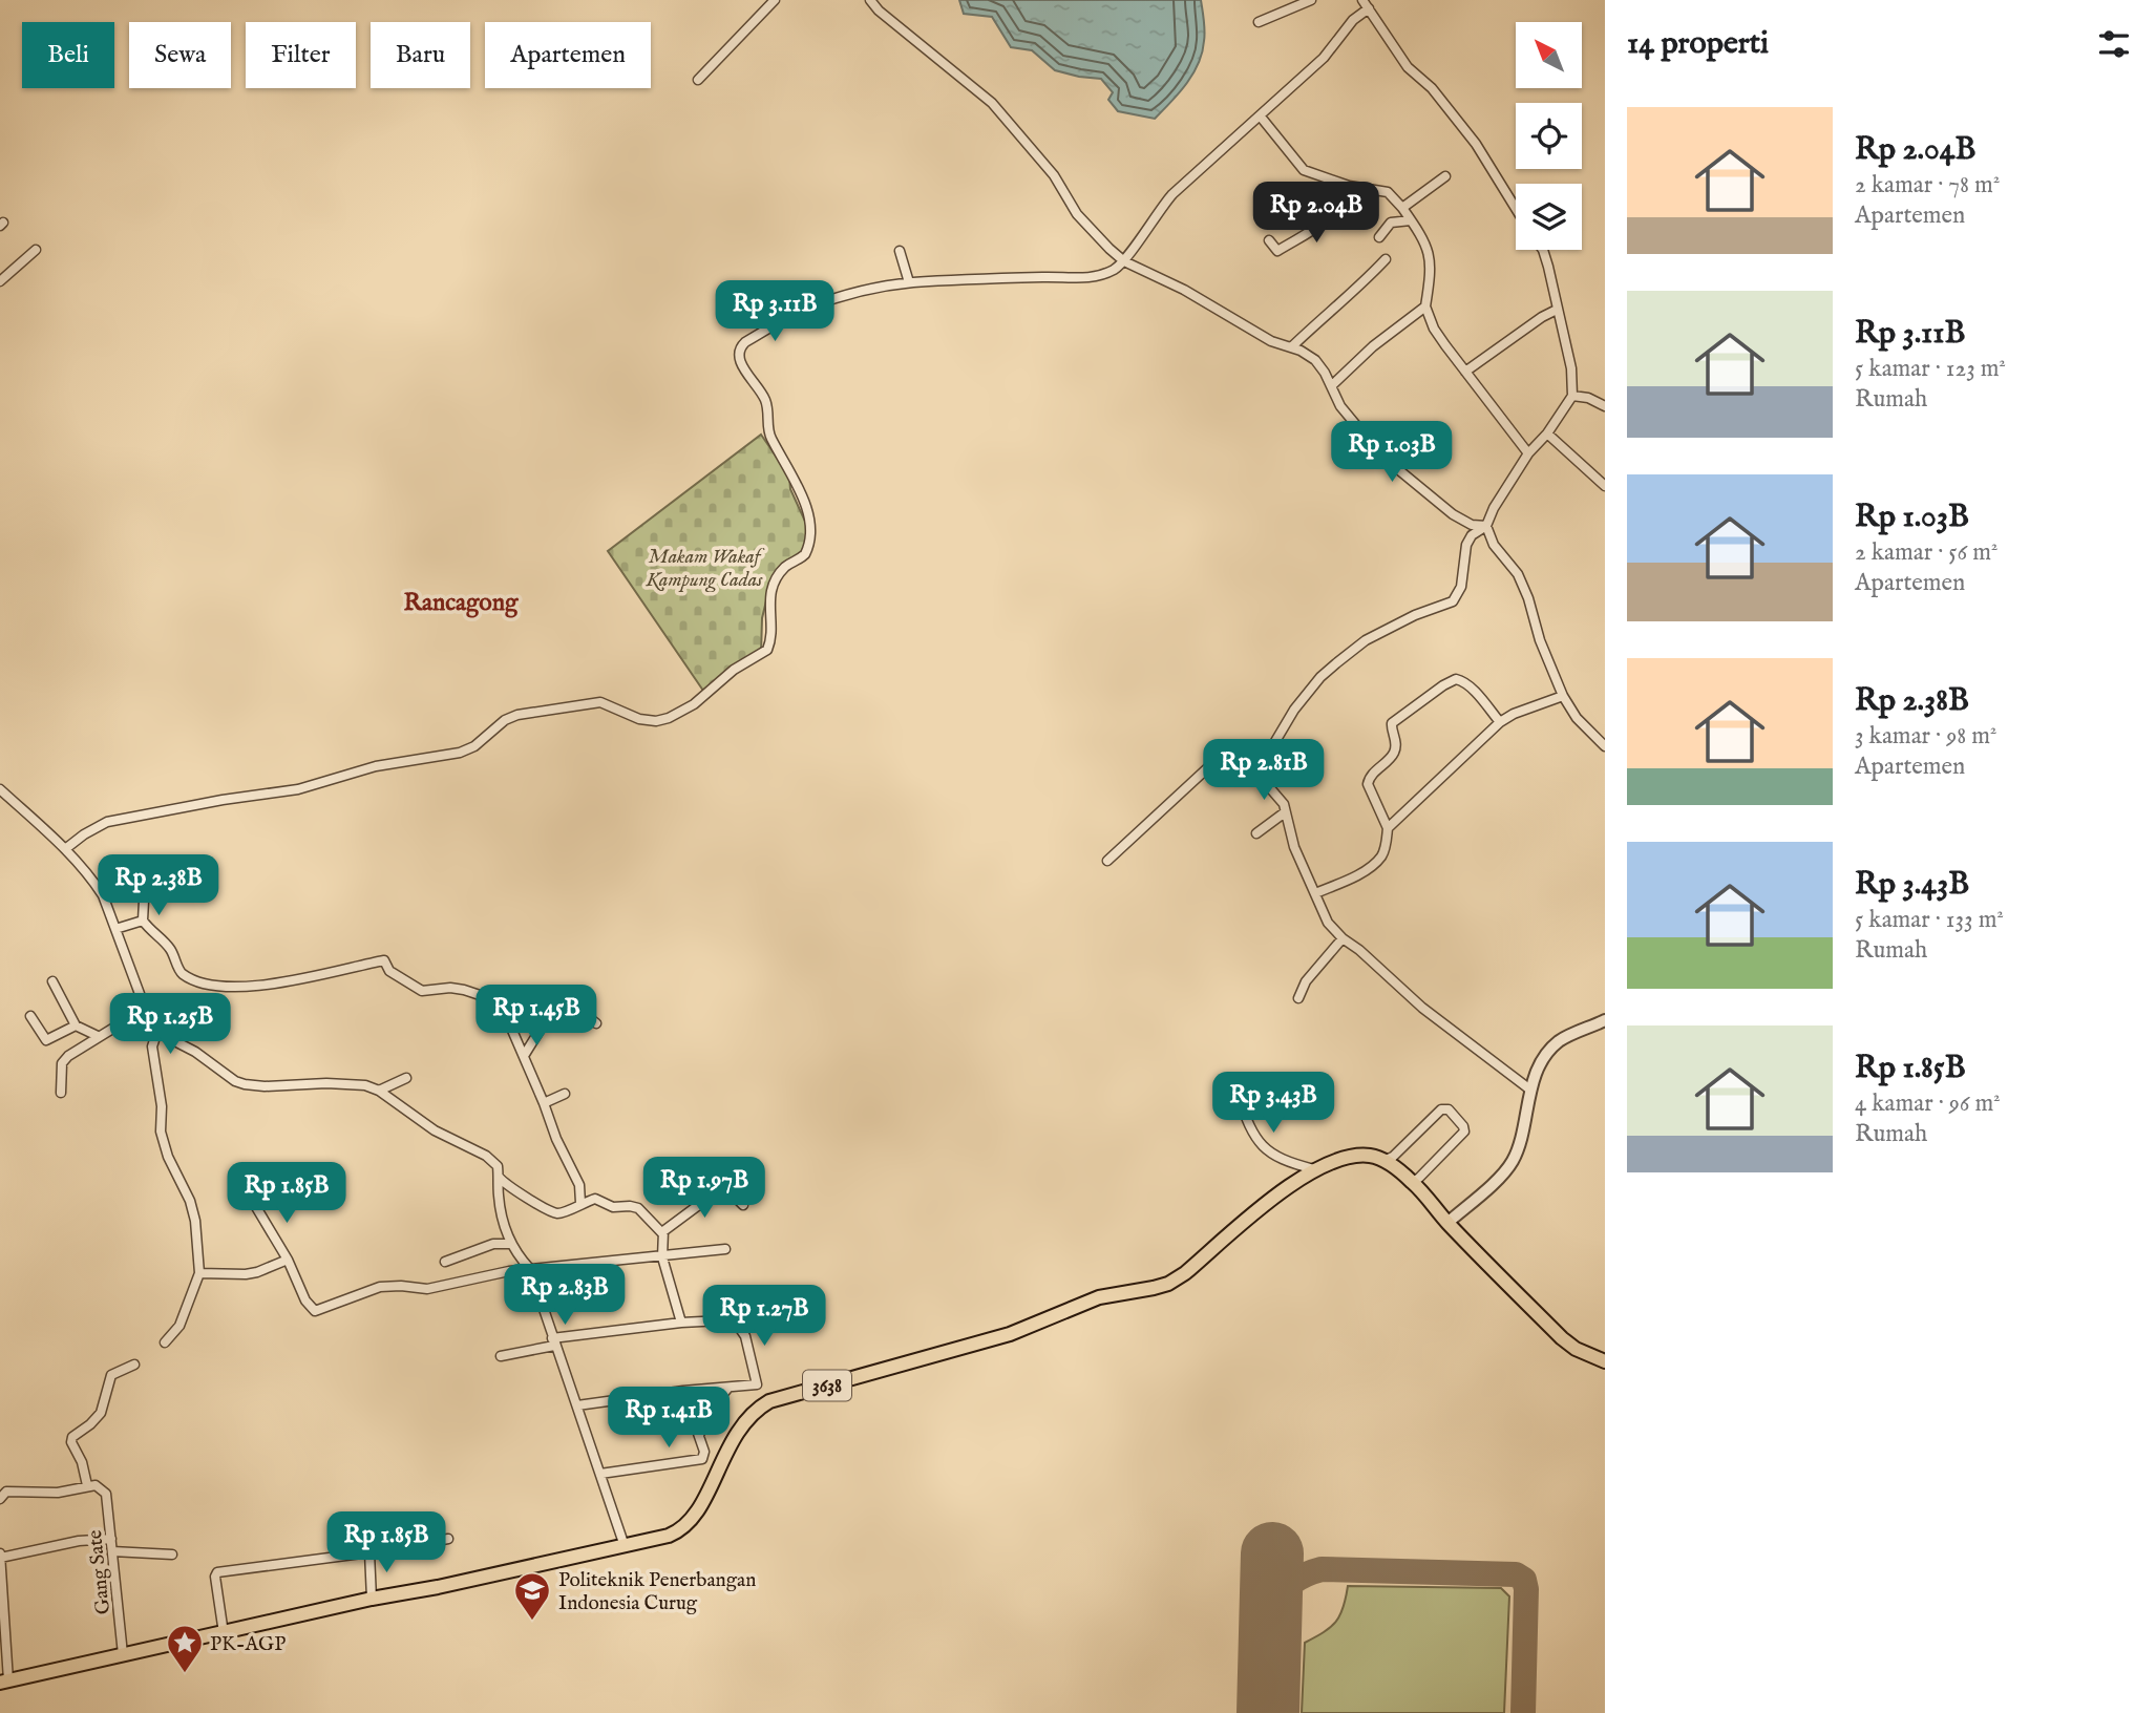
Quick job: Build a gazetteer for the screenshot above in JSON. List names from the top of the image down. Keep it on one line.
{"streets":{"main road":["3638"],"street":["Gang Sate"]},"crossings":[["3638","Gang Sate"]],"districts":["Rancagong"],"parks":["Makam Wakaf Kampung Cadas"],"places":{"school or university":["Politeknik Penerbangan Indonesia Curug"],"place":["PK-AGP"]},"north":"top left","page":{"heading":"14 properti","chip":["Beli","Sewa","Filter","Baru","Apartemen"],"list":[{"name":"Rp 2.04B","note":"2 kamar · 78 m² · Apartemen"},{"name":"Rp 3.11B","note":"5 kamar · 123 m² · Rumah"},{"name":"Rp 1.03B","note":"2 kamar · 56 m² · Apartemen"},{"name":"Rp 2.38B","note":"3 kamar · 98 m² · Apartemen"},{"name":"Rp 3.43B","note":"5 kamar · 133 m² · Rumah"},{"name":"Rp 1.85B","note":"4 kamar · 96 m² · Rumah"}],"price":["Rp 2.04B","Rp 3.11B","Rp 1.03B","Rp 2.81B","Rp 2.38B","Rp 1.45B","Rp 1.25B","Rp 3.43B","Rp 1.97B","Rp 1.85B","Rp 2.83B","Rp 1.27B","Rp 1.41B","Rp 1.85B"]}}
